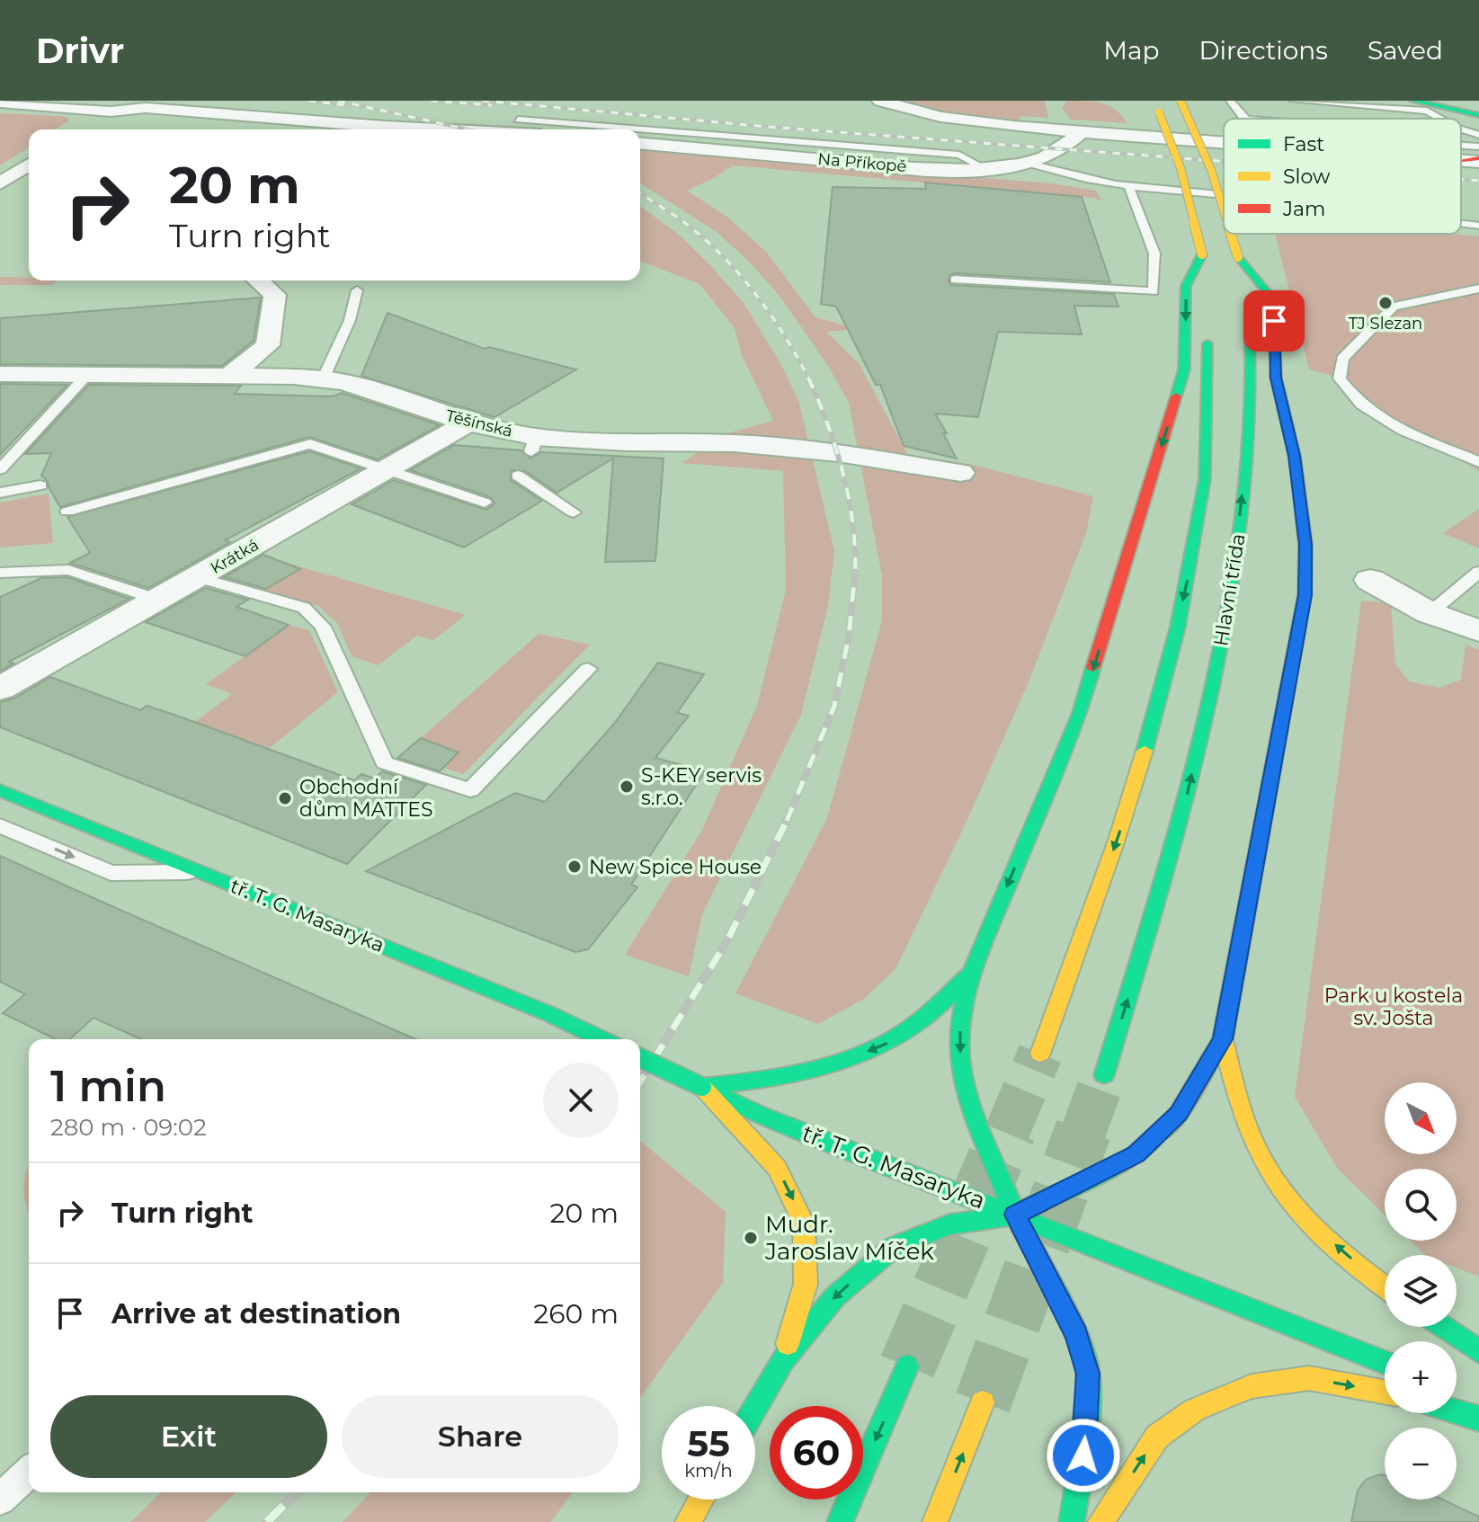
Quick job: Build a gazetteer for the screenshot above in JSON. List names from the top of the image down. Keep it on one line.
{"streets":{"main road":["Hlavní třída","tř. T. G. Masaryka"],"street":["Na Příkopě","Těšínská","Krátká"]},"crossings":[["Těšínská","Krátká"]],"parks":["Park u kostela sv. Jošta"],"places":["TJ Slezan","S-KEY servis s.r.o.","Obchodní dům MATTES","New Spice House","Mudr. Jaroslav Míček"],"legend":["Fast","Slow","Jam"],"north":"bottom right","page":{"header":"Drivr","nav":["Map","Directions","Saved"],"turn":["20 m","Turn right"],"heading":["1 min","280 m · 09:02"],"map_buttons":["+","−"],"list":[{"name":"Turn right","value":"20 m"},{"name":"Arrive at destination","value":"260 m"}],"buttons":["Exit","Share"],"speed":"55 km/h","limit":"60"}}
